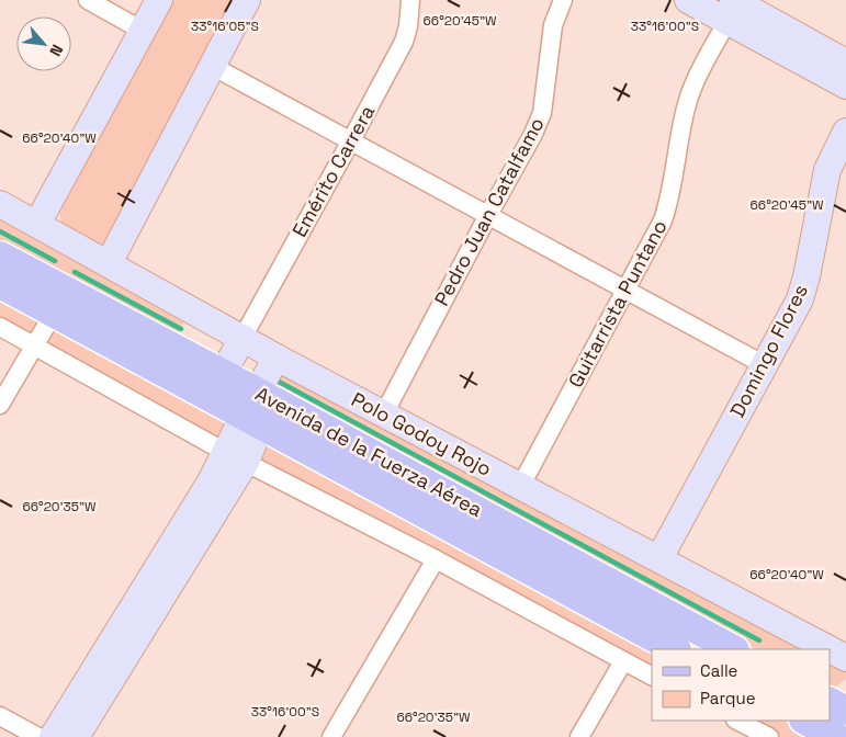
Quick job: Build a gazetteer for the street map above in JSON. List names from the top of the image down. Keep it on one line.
{"streets":{"main road":["Avenida de la Fuerza Aérea"],"street":["Emérito Carrera","Pedro Juan Catalfamo","Guitarrista Puntano","Domingo Flores","Polo Godoy Rojo"]},"crossings":[["Emérito Carrera","Polo Godoy Rojo"],["Pedro Juan Catalfamo","Polo Godoy Rojo"],["Guitarrista Puntano","Polo Godoy Rojo"],["Domingo Flores","Polo Godoy Rojo"]],"legend":["Calle","Parque"],"north":"bottom right","coordinates":["66°20'45\"W","33°16'05\"S","33°16'00\"S","66°20'40\"W","66°20'35\"W"]}
